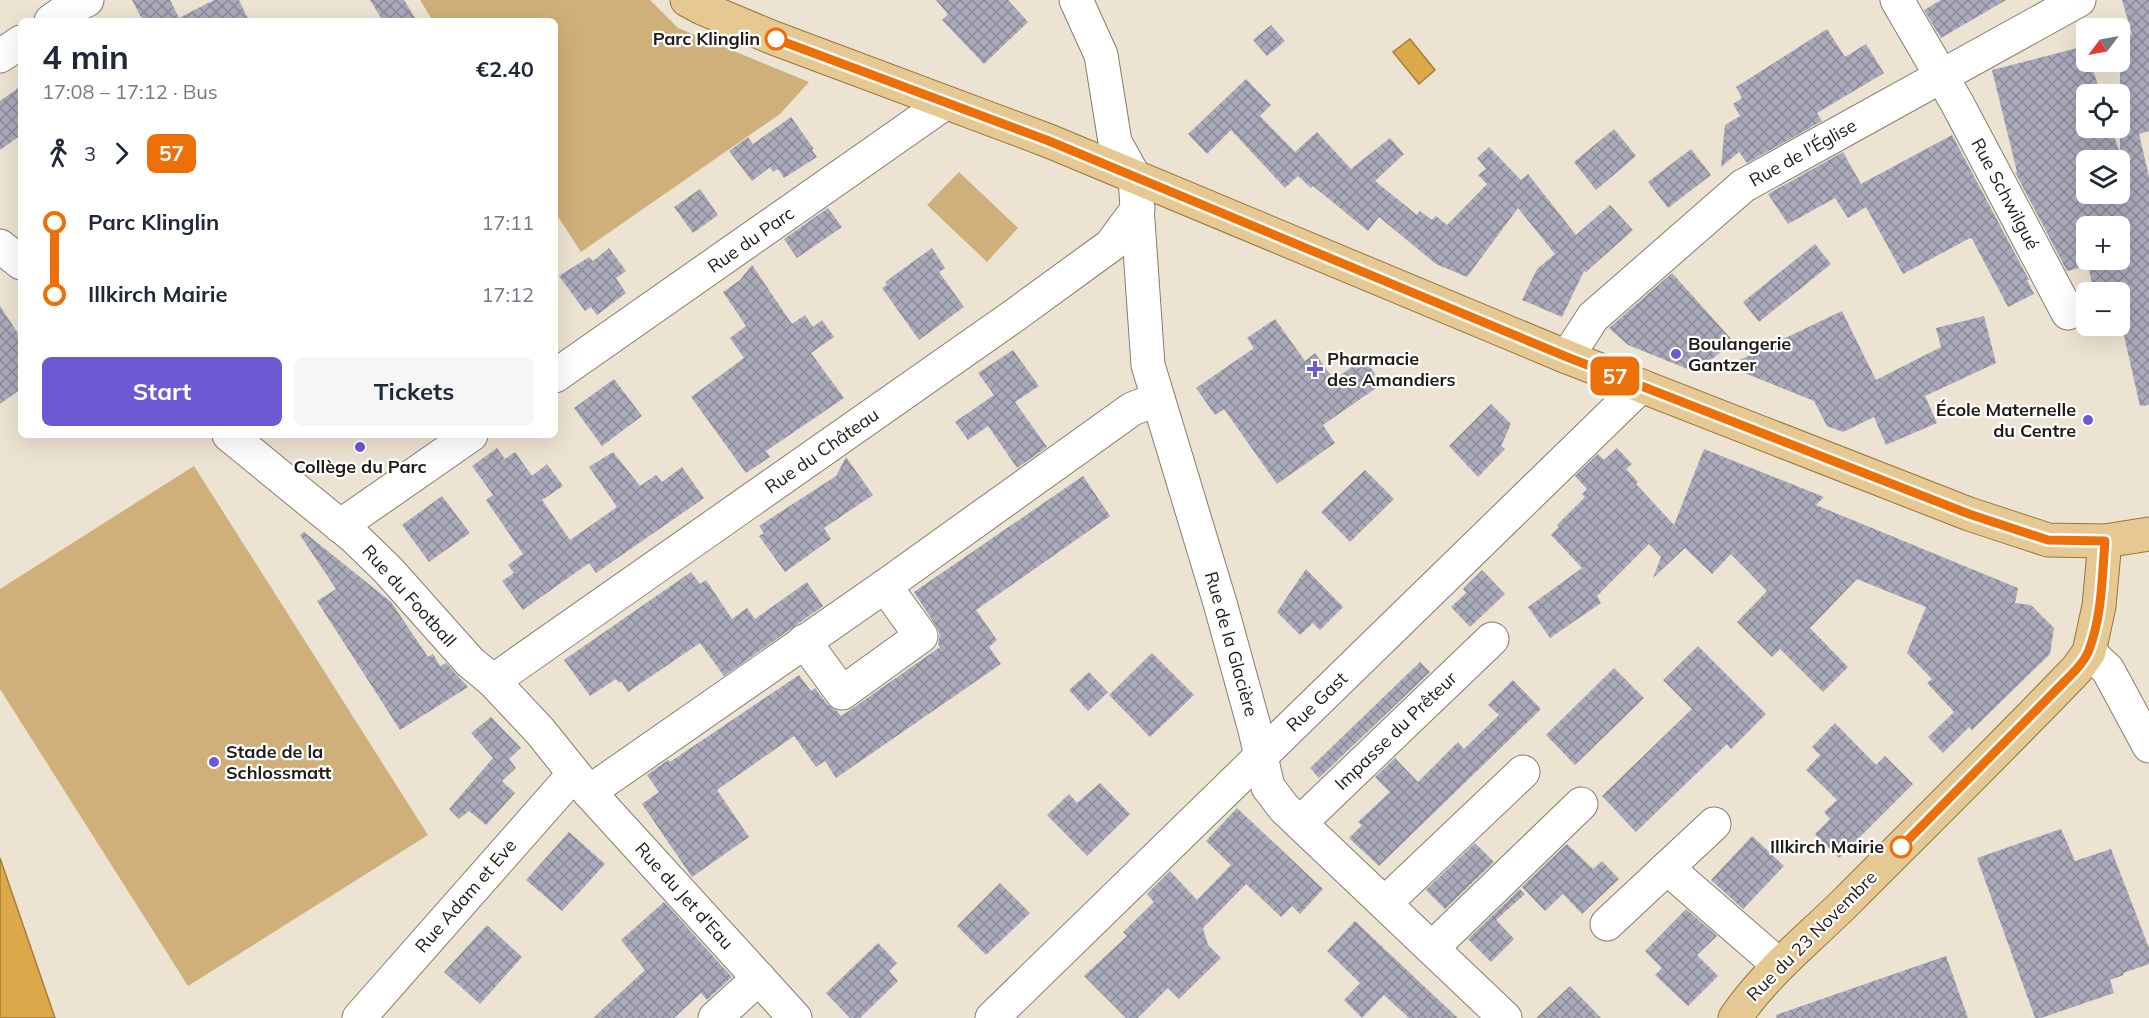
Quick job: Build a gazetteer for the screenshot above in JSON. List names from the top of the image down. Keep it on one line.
{"streets":{"main road":["Rue du 23 Novembre"],"street":["Rue de l'Église","Rue Schwilgué","Rue du Parc","Rue du Château","Rue du Football","Rue de la Glacière","Rue Gast","Impasse du Prêteur","Rue Adam et Eve","Rue du Jet d'Eau"]},"crossings":[["Rue de l'Église","Rue Schwilgué"],["Rue du Château","Rue du Football"],["Rue du Château","Rue de la Glacière"],["Rue du Football","Rue Adam et Eve"],["Rue du Football","Rue du Jet d'Eau"],["Rue de la Glacière","Rue Gast"],["Rue de la Glacière","Impasse du Prêteur"],["Rue de la Glacière","Rue Adam et Eve"],["Rue Adam et Eve","Rue du Jet d'Eau"]],"places":{"other":["Parc Klinglin","Boulangerie Gantzer","École Maternelle du Centre","Collège du Parc","Stade de la Schlossmatt","Illkirch Mairie"],"health":["Pharmacie des Amandiers"]},"lines":["bus line 57"],"north":"bottom left","page":{"on_map":"57","map_buttons":["+","−"],"heading":["4 min","17:08 – 17:12 · Bus","€2.40"],"legs":["3","57"],"list":[{"name":"Parc Klinglin","value":"17:11"},{"name":"Illkirch Mairie","value":"17:12"}],"buttons":["Start","Tickets"]}}
